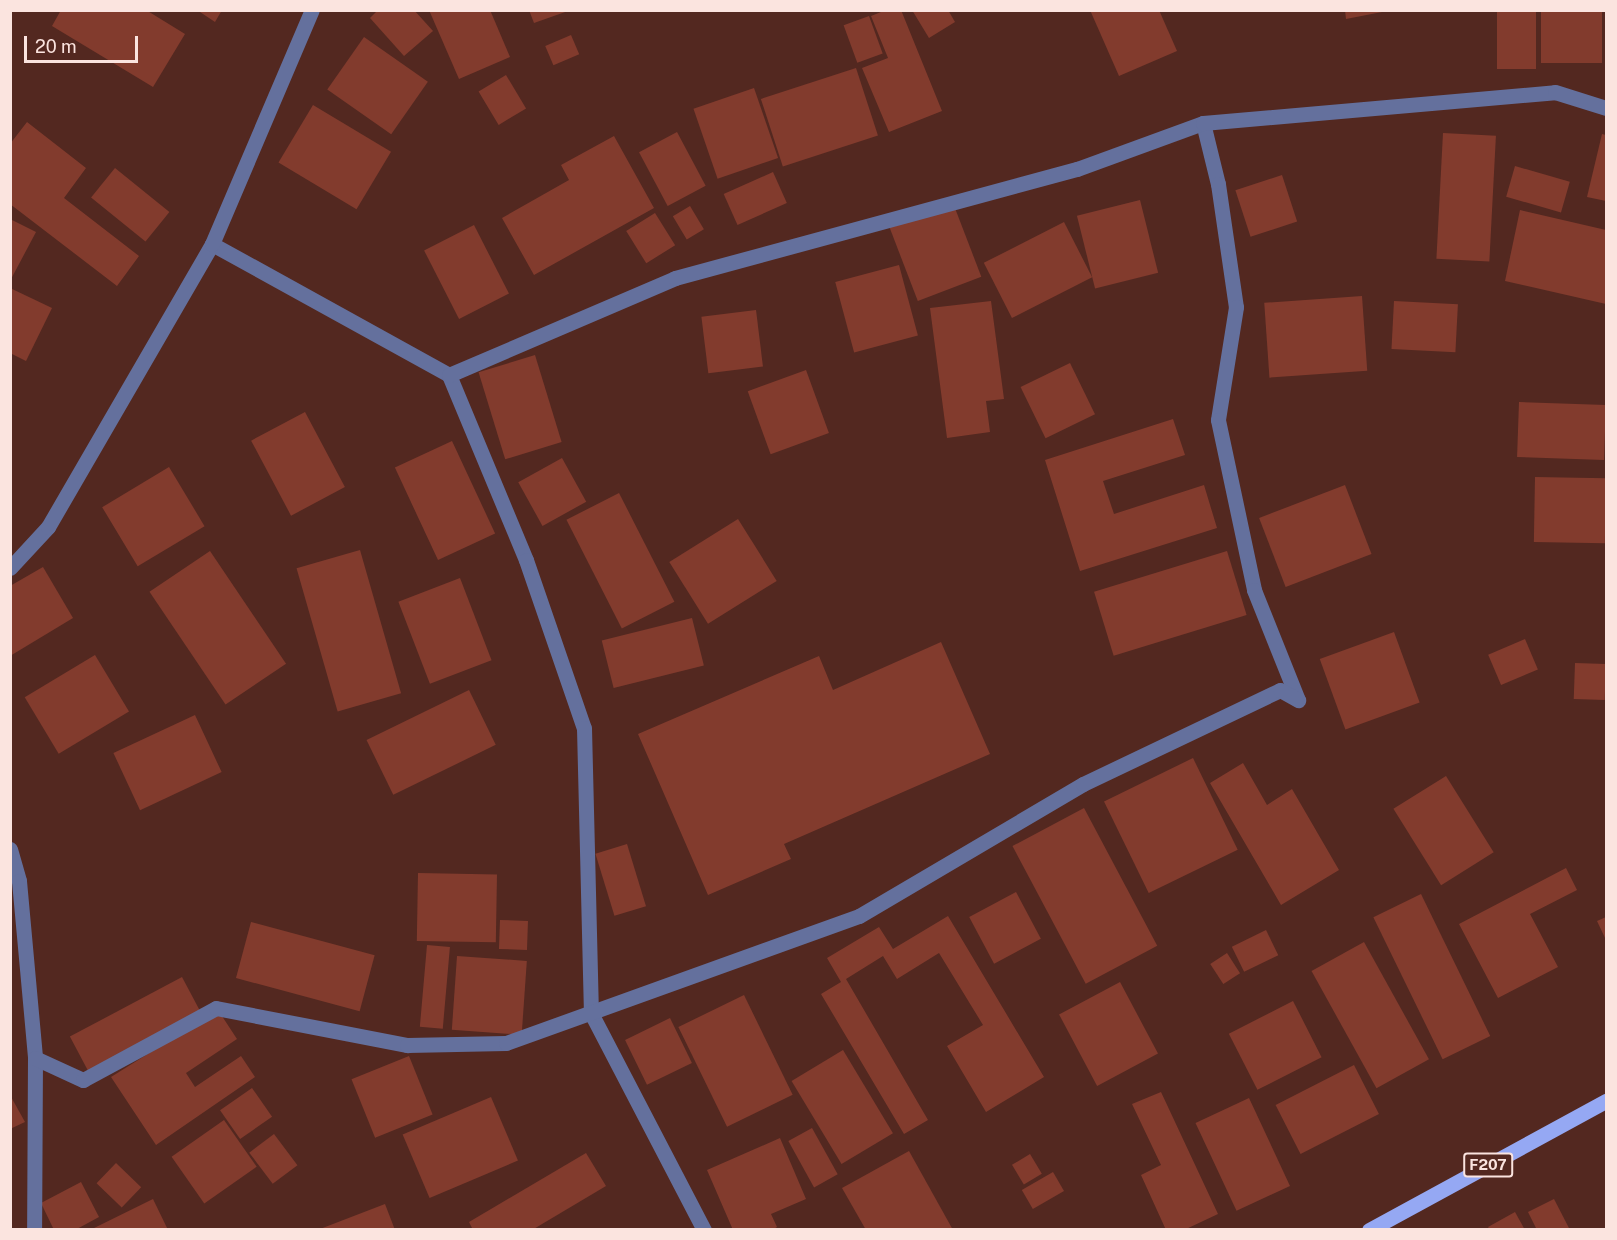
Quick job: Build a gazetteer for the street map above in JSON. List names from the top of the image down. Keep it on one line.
{"streets":{"main road":["F207"]},"scale_bar":"20 m"}
